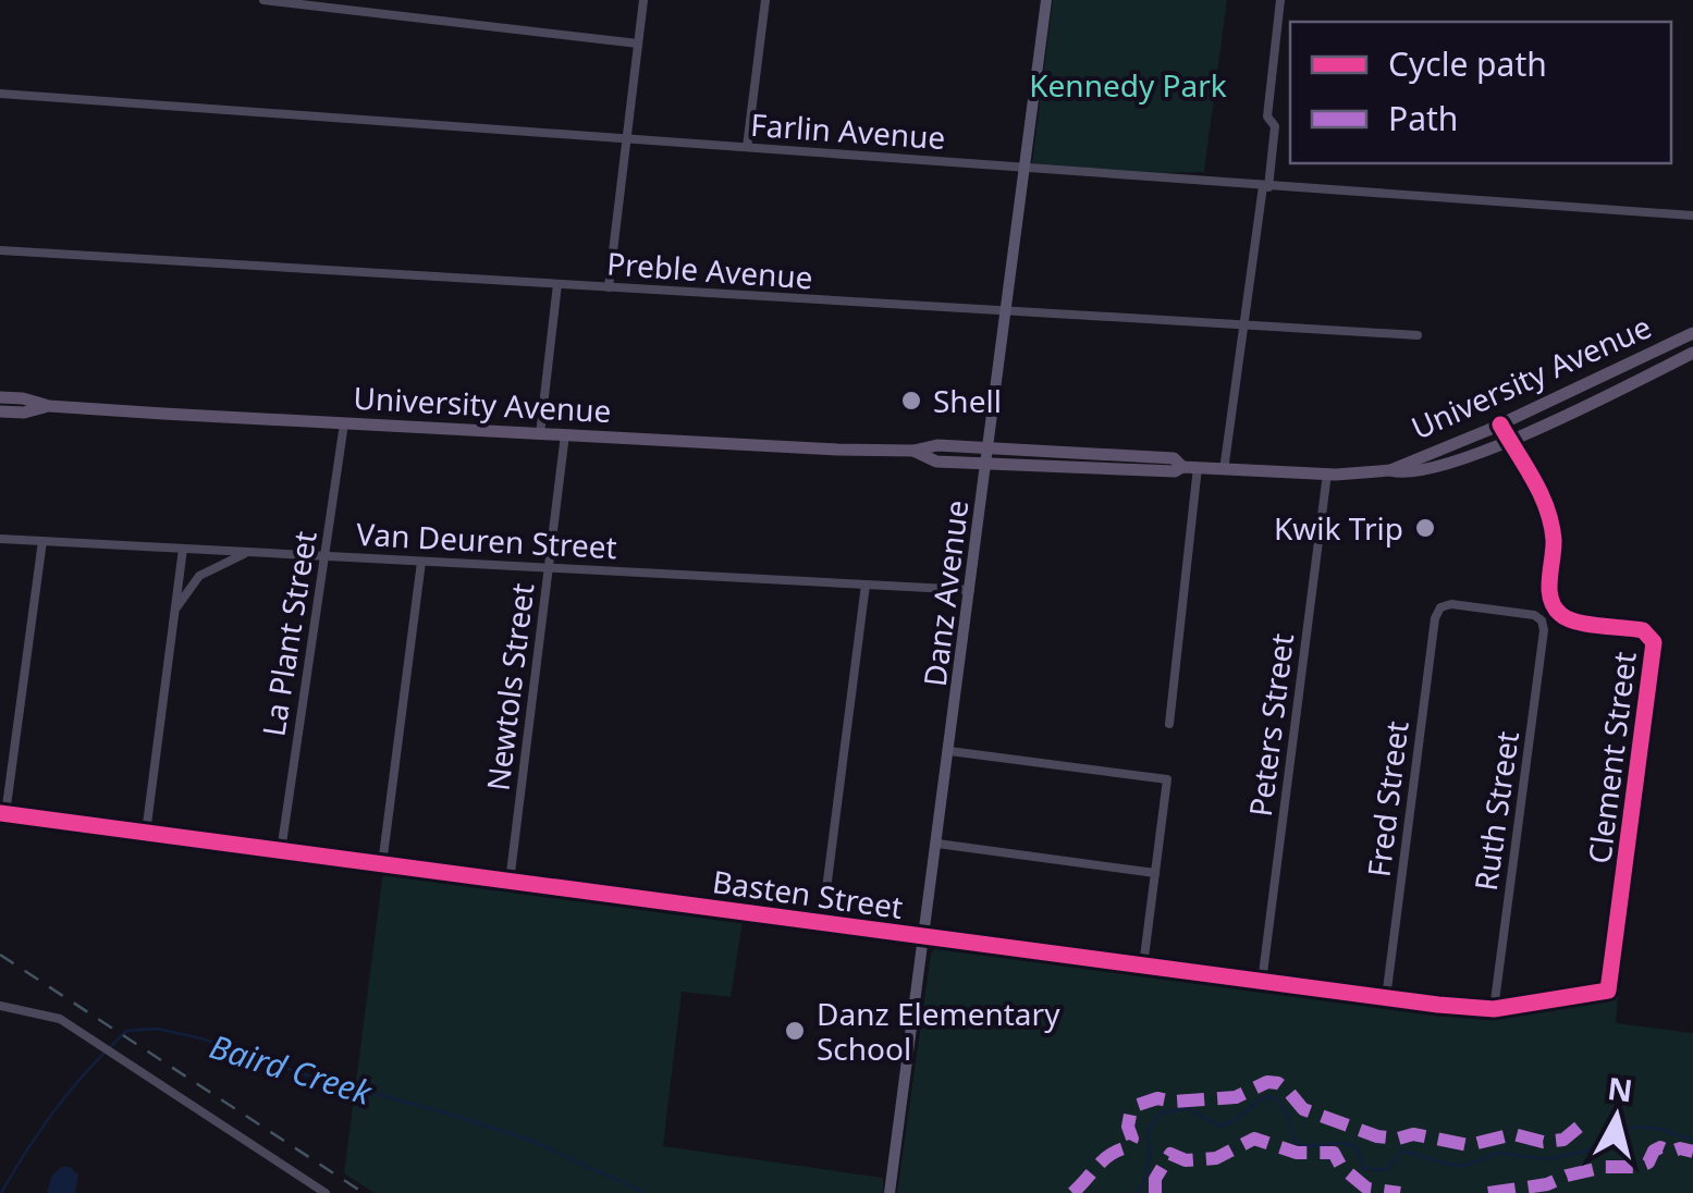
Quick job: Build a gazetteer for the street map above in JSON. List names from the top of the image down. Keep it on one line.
{"streets":{"main road":["University Avenue"],"street":["Farlin Avenue","Preble Avenue","Van Deuren Street","Danz Avenue","La Plant Street","Newtols Street","Peters Street","Clement Street","Fred Street","Ruth Street","Basten Street"]},"crossings":[["Farlin Avenue","Danz Avenue"],["Preble Avenue","Danz Avenue"],["University Avenue","Danz Avenue"],["University Avenue","La Plant Street"],["University Avenue","Newtols Street"],["University Avenue","Peters Street"],["University Avenue","Clement Street"],["Van Deuren Street","Danz Avenue"],["Van Deuren Street","La Plant Street"],["Van Deuren Street","Newtols Street"],["Danz Avenue","Basten Street"],["La Plant Street","Basten Street"],["Newtols Street","Basten Street"],["Peters Street","Basten Street"],["Clement Street","Basten Street"],["Fred Street","Ruth Street"],["Fred Street","Basten Street"],["Ruth Street","Basten Street"]],"water":["Baird Creek"],"parks":["Kennedy Park"],"places":["Shell","Kwik Trip","Danz Elementary School"],"legend":["Cycle path","Path"],"north":"top"}
